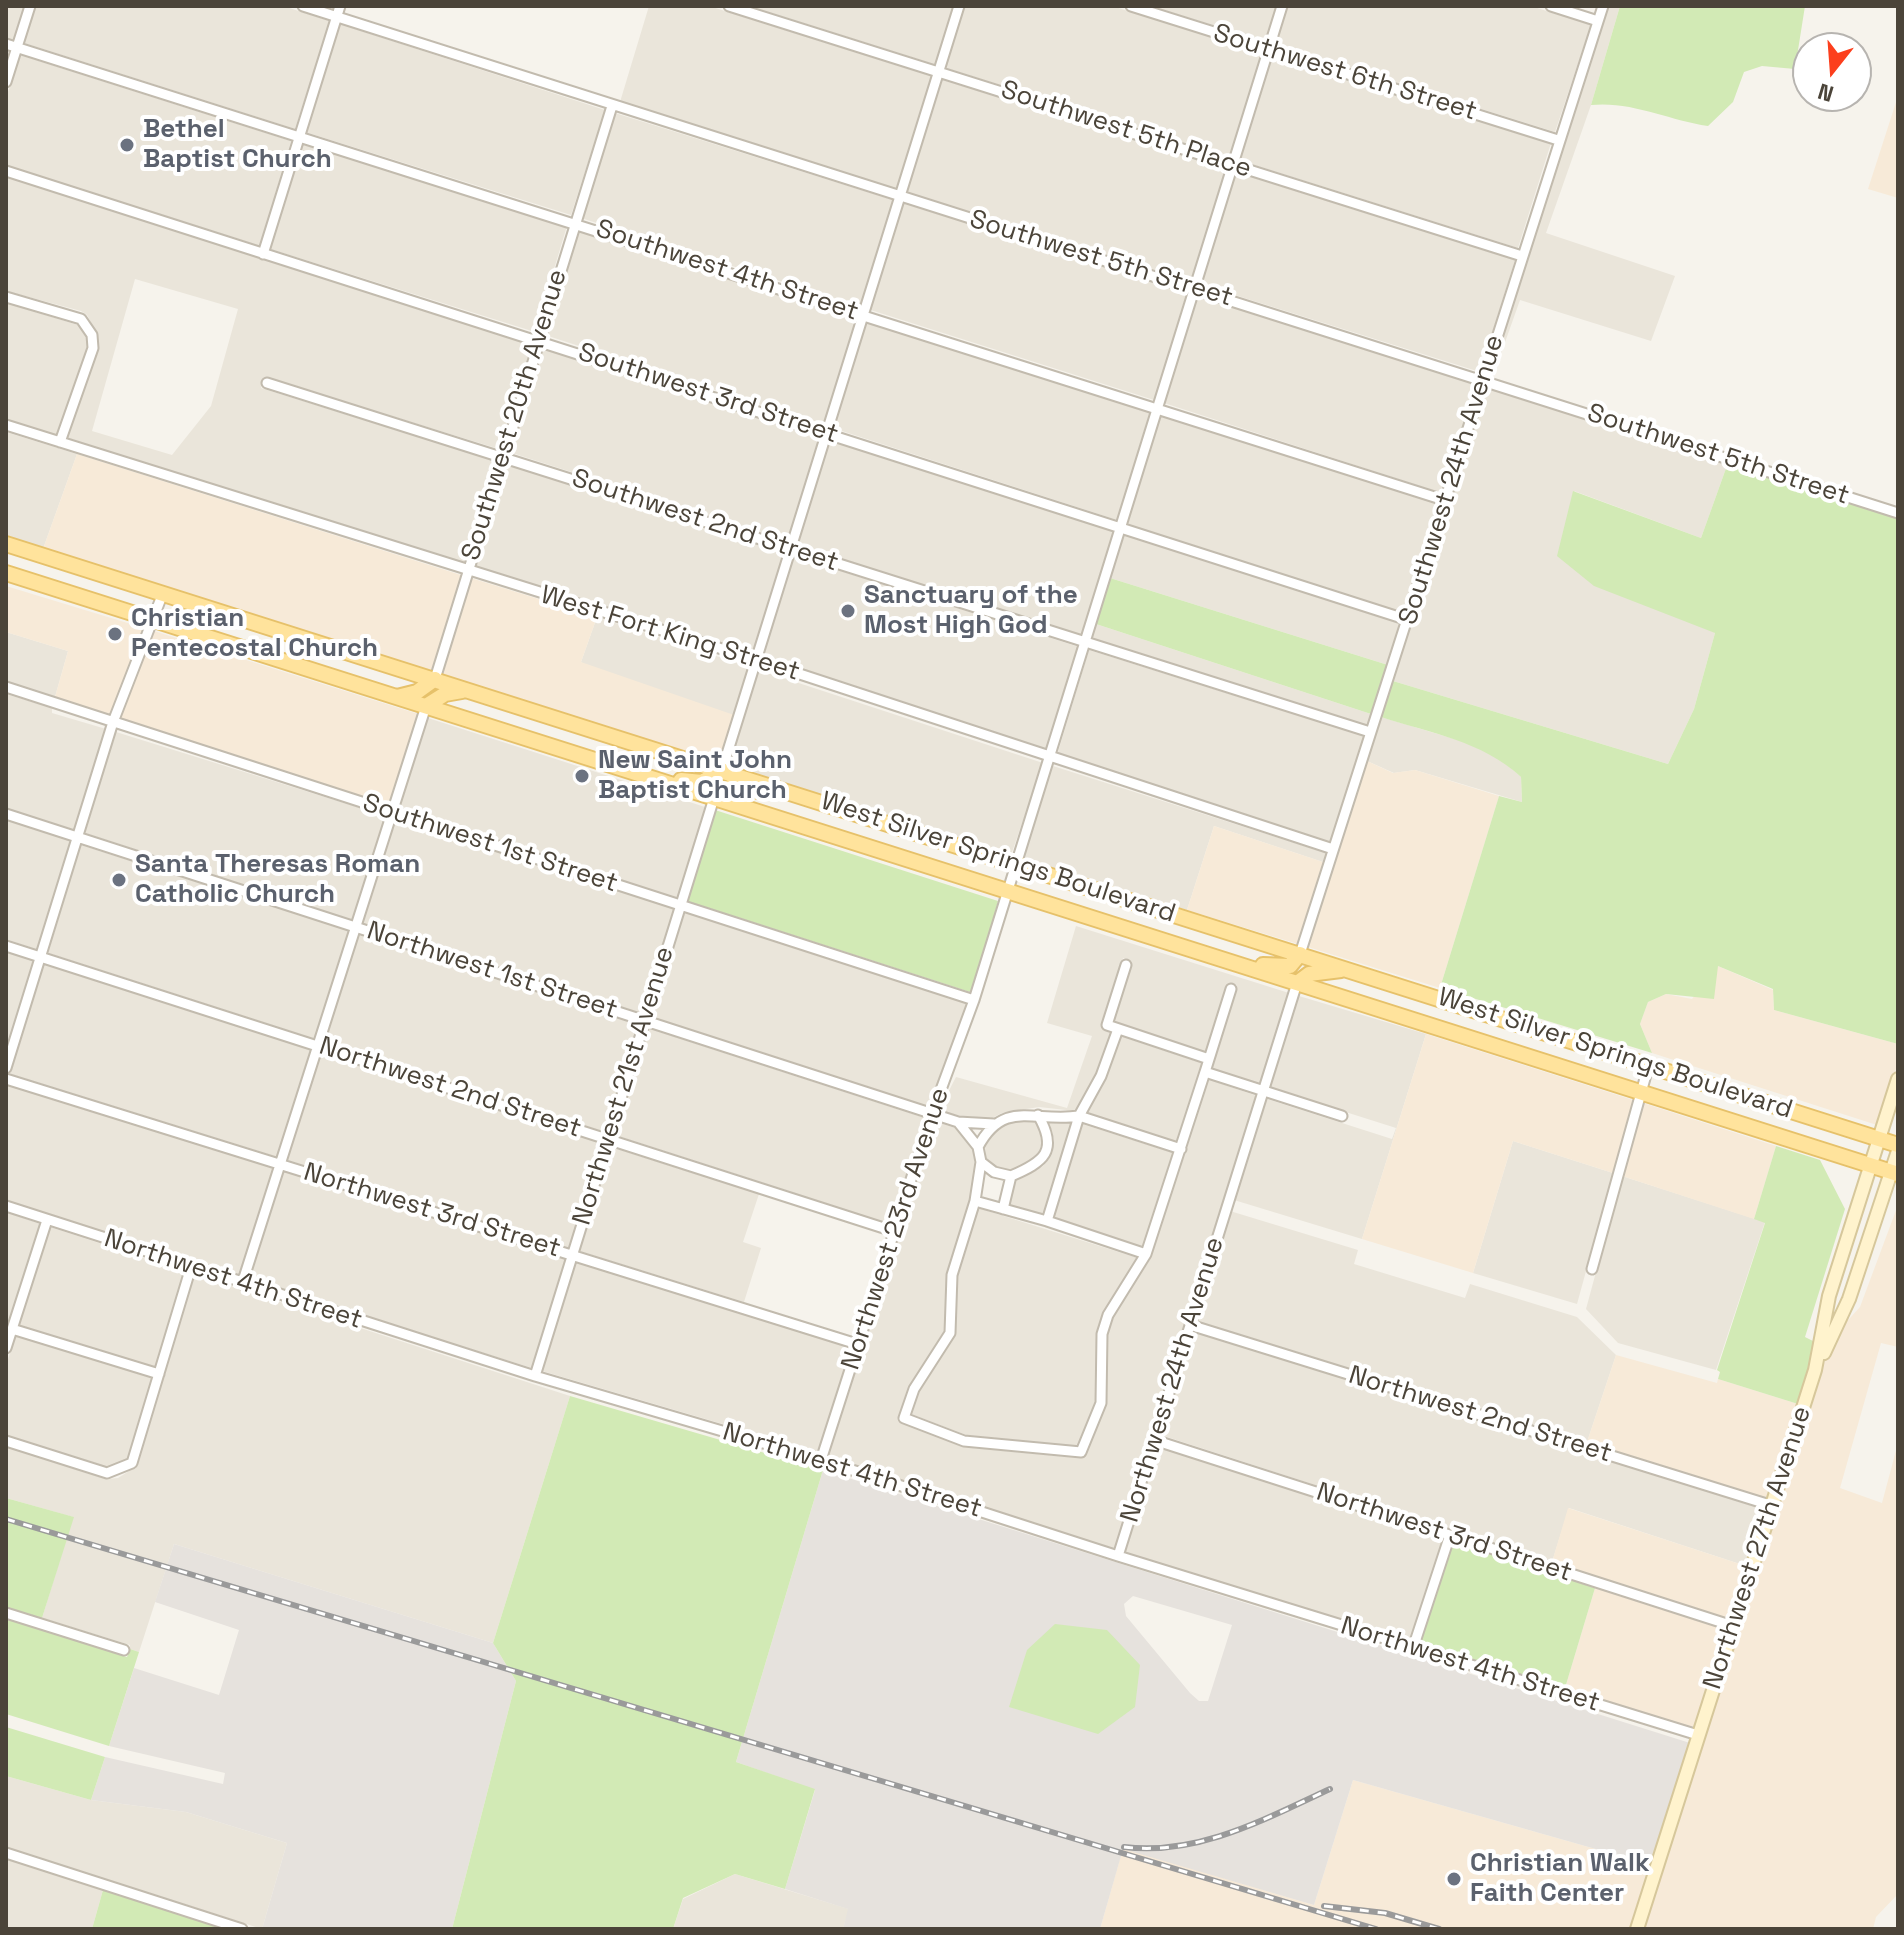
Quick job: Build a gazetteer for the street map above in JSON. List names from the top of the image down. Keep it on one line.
{"streets":{"main road":["West Silver Springs Boulevard","Northwest 27th Avenue"],"street":["Southwest 6th Street","Southwest 5th Place","Southwest 5th Street","Southwest 4th Street","Southwest 3rd Street","Southwest 20th Avenue","Southwest 24th Avenue","Southwest 2nd Street","West Fort King Street","Southwest 1st Street","Northwest 1st Street","Northwest 21st Avenue","Northwest 2nd Street","Northwest 3rd Street","Northwest 23rd Avenue","Northwest 4th Street","Northwest 24th Avenue"]},"crossings":[["Southwest 6th Street","Southwest 24th Avenue"],["Southwest 6th Street","Northwest 23rd Avenue"],["Southwest 5th Place","Southwest 24th Avenue"],["Southwest 5th Place","Northwest 23rd Avenue"],["Southwest 5th Street","Southwest 20th Avenue"],["Southwest 5th Street","Southwest 24th Avenue"],["Southwest 5th Street","Northwest 23rd Avenue"],["Southwest 4th Street","Southwest 20th Avenue"],["Southwest 4th Street","Southwest 24th Avenue"],["Southwest 4th Street","Northwest 23rd Avenue"],["Southwest 3rd Street","Southwest 20th Avenue"],["Southwest 3rd Street","Southwest 24th Avenue"],["Southwest 3rd Street","Northwest 23rd Avenue"],["Southwest 20th Avenue","Southwest 2nd Street"],["Southwest 20th Avenue","West Fort King Street"],["Southwest 20th Avenue","West Silver Springs Boulevard"],["Southwest 24th Avenue","Southwest 2nd Street"],["Southwest 24th Avenue","West Fort King Street"],["Southwest 24th Avenue","West Silver Springs Boulevard"],["Southwest 2nd Street","Northwest 23rd Avenue"],["West Fort King Street","Northwest 23rd Avenue"],["Southwest 1st Street","Northwest 21st Avenue"],["Southwest 1st Street","Northwest 23rd Avenue"],["West Silver Springs Boulevard","Northwest 21st Avenue"],["West Silver Springs Boulevard","Northwest 23rd Avenue"],["West Silver Springs Boulevard","Northwest 27th Avenue"],["Northwest 1st Street","Northwest 21st Avenue"],["Northwest 1st Street","Northwest 23rd Avenue"],["Northwest 21st Avenue","Northwest 2nd Street"],["Northwest 21st Avenue","Northwest 3rd Street"],["Northwest 21st Avenue","Northwest 4th Street"],["Northwest 2nd Street","Northwest 23rd Avenue"],["Northwest 2nd Street","Northwest 24th Avenue"],["Northwest 2nd Street","Northwest 27th Avenue"],["Northwest 3rd Street","Northwest 23rd Avenue"],["Northwest 3rd Street","Northwest 24th Avenue"],["Northwest 3rd Street","Northwest 27th Avenue"],["Northwest 23rd Avenue","Northwest 4th Street"],["Northwest 4th Street","Northwest 24th Avenue"],["Northwest 4th Street","Northwest 27th Avenue"]],"places":["Bethel Baptist Church","Sanctuary of the Most High God","Christian Pentecostal Church","New Saint John Baptist Church","Santa Theresas Roman Catholic Church","Christian Walk Faith Center"],"north":"bottom"}
